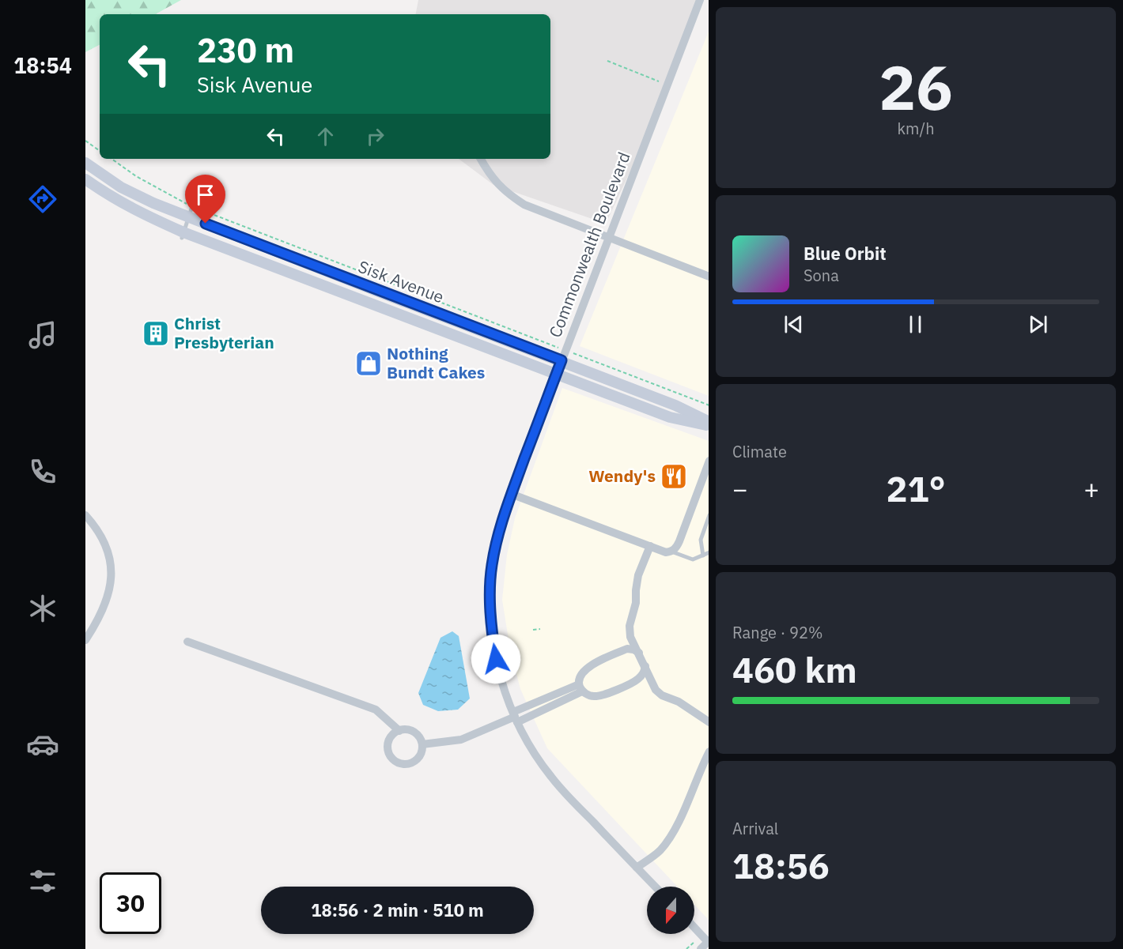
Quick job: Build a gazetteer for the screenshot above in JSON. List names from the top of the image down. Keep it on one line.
{"streets":{"street":["Commonwealth Boulevard","Sisk Avenue"]},"crossings":[["Commonwealth Boulevard","Sisk Avenue"]],"places":{"building":["Christ Presbyterian"],"shop":["Nothing Bundt Cakes"],"restaurant":["Wendy's"]},"north":"bottom","page":{"tabs":"18:54","tile":[["26","km/h"],"Climate",["Range · 92%","460 km"],["Arrival","18:56"]],"turn":["230 m","Sisk Avenue"],"song":["Blue Orbit","Sona"],"heat":["−","21°","+"],"limit":"30","trip":"18:56 · 2 min · 510 m"}}
